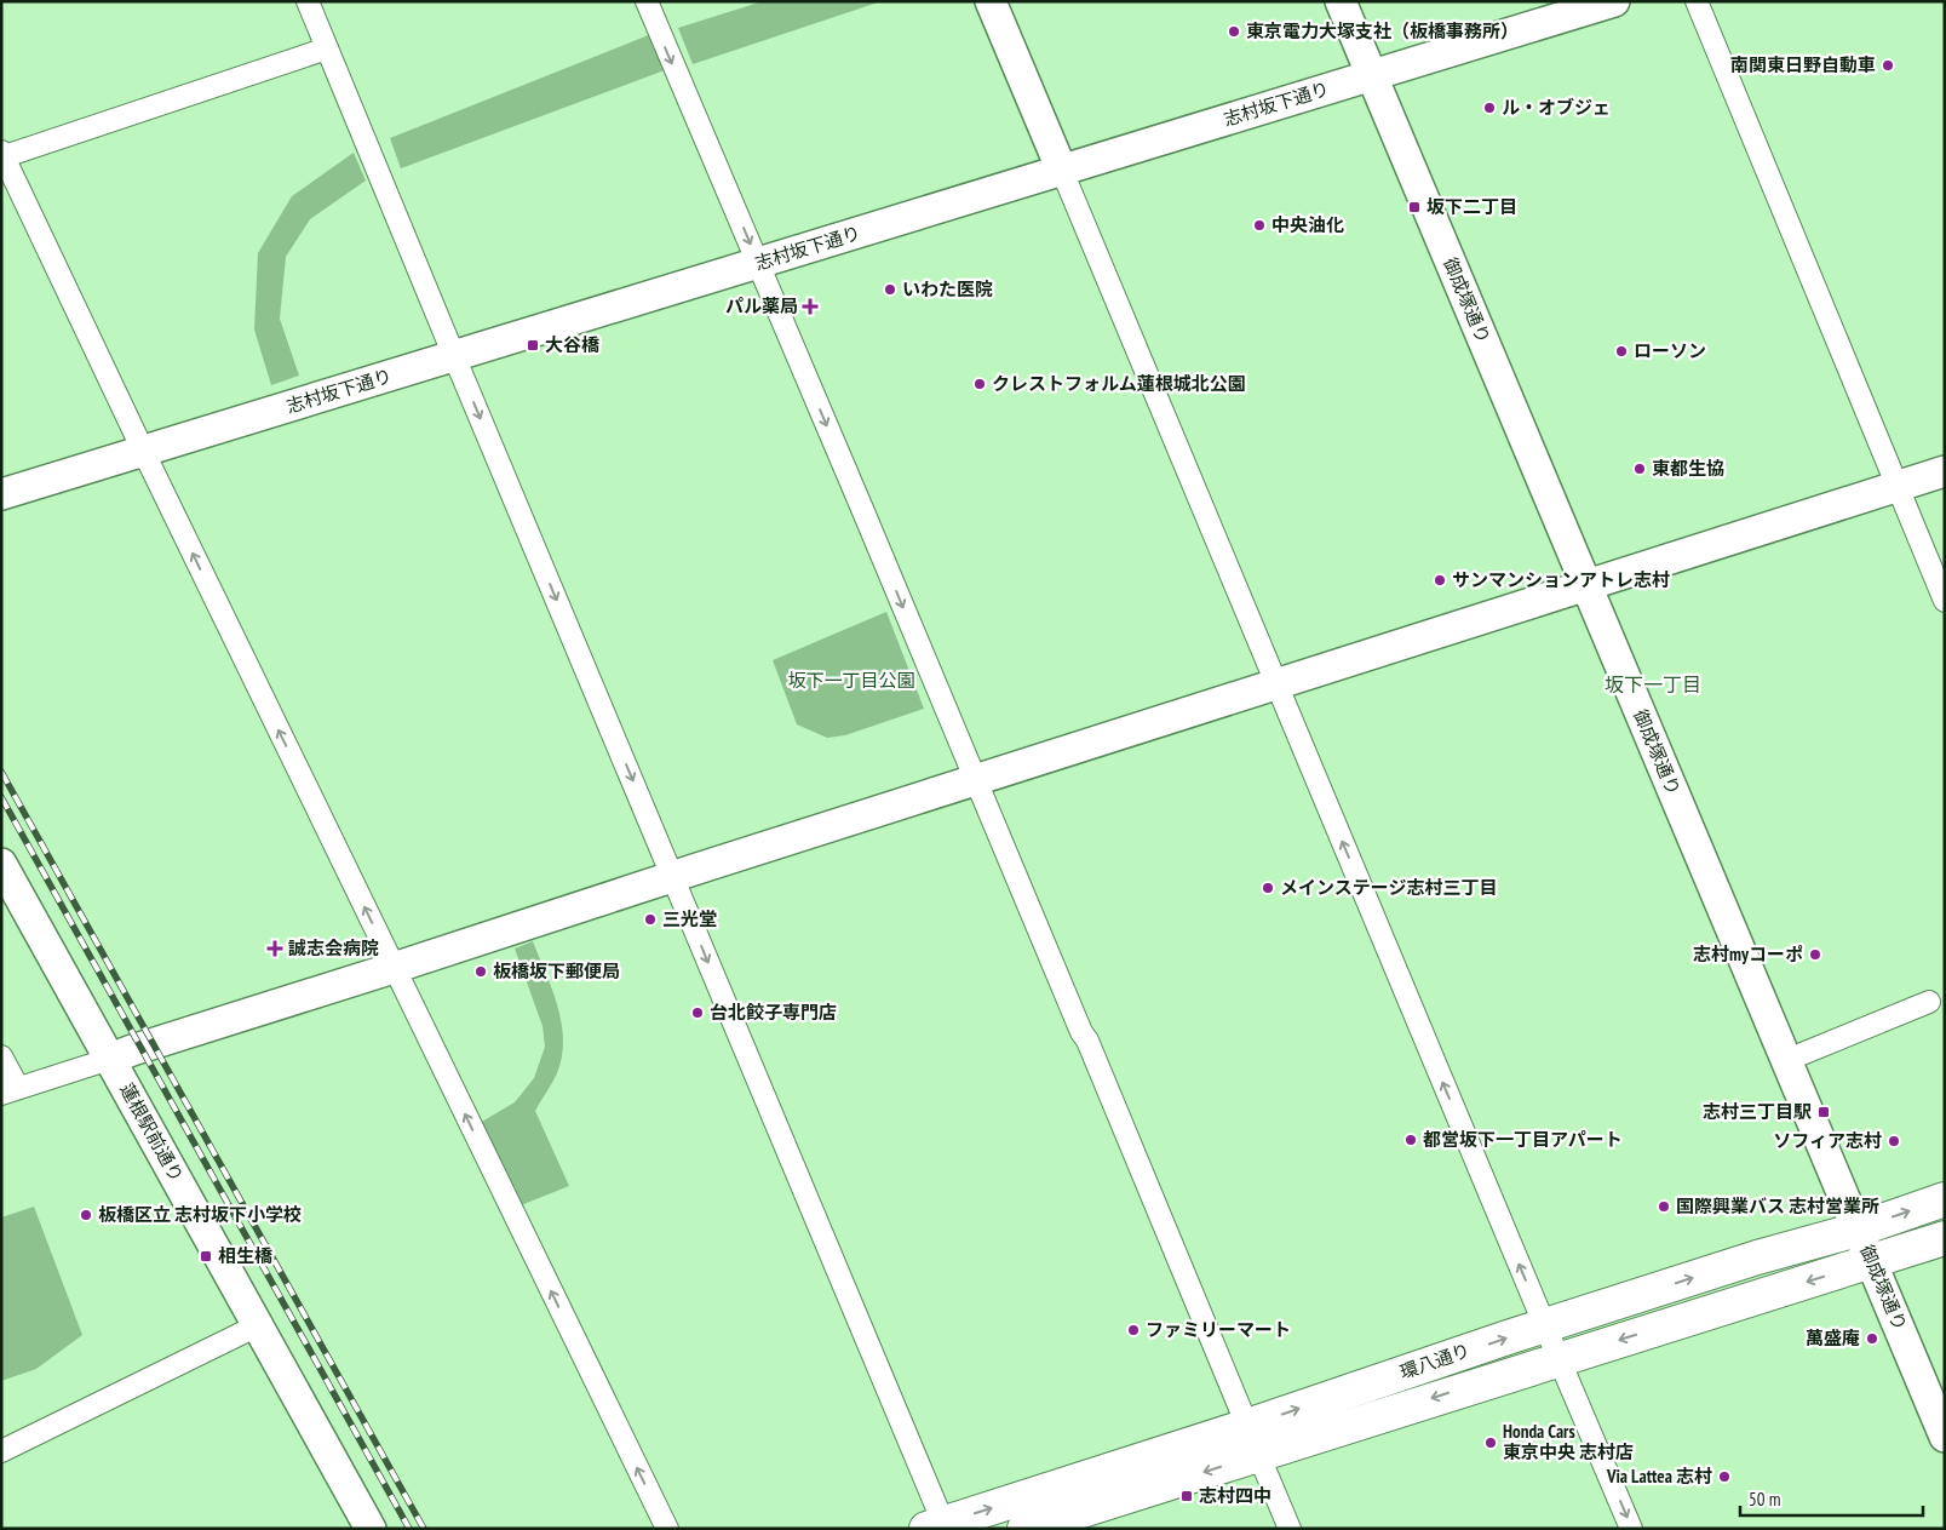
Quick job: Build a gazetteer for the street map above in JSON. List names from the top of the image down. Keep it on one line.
{"streets":{"main road":["環八通り"],"street":["志村坂下通り","御成塚通り","蓮根駅前通り"]},"crossings":[["志村坂下通り","御成塚通り"],["御成塚通り","環八通り"]],"districts":["坂下一丁目"],"parks":["坂下一丁目公園"],"places":{"other":["東京電力大塚支社（板橋事務所）","南関東日野自動車","ル・オブジェ","中央油化","いわた医院","ローソン","クレストフォルム蓮根城北公園","東都生協","サンマンションアトレ志村","メインステージ志村三丁目","三光堂","志村myコーポ","板橋坂下郵便局","台北餃子専門店","都営坂下一丁目アパート","ソフィア志村","国際興業バス 志村営業所","板橋区立 志村坂下小学校","ファミリーマート","萬盛庵","Honda Cars 東京中央 志村店","Via Lattea 志村"],"transit":["坂下二丁目","大谷橋","志村三丁目駅","相生橋","志村四中"],"health":["パル薬局","誠志会病院"]},"scale_bar":"50 m"}
